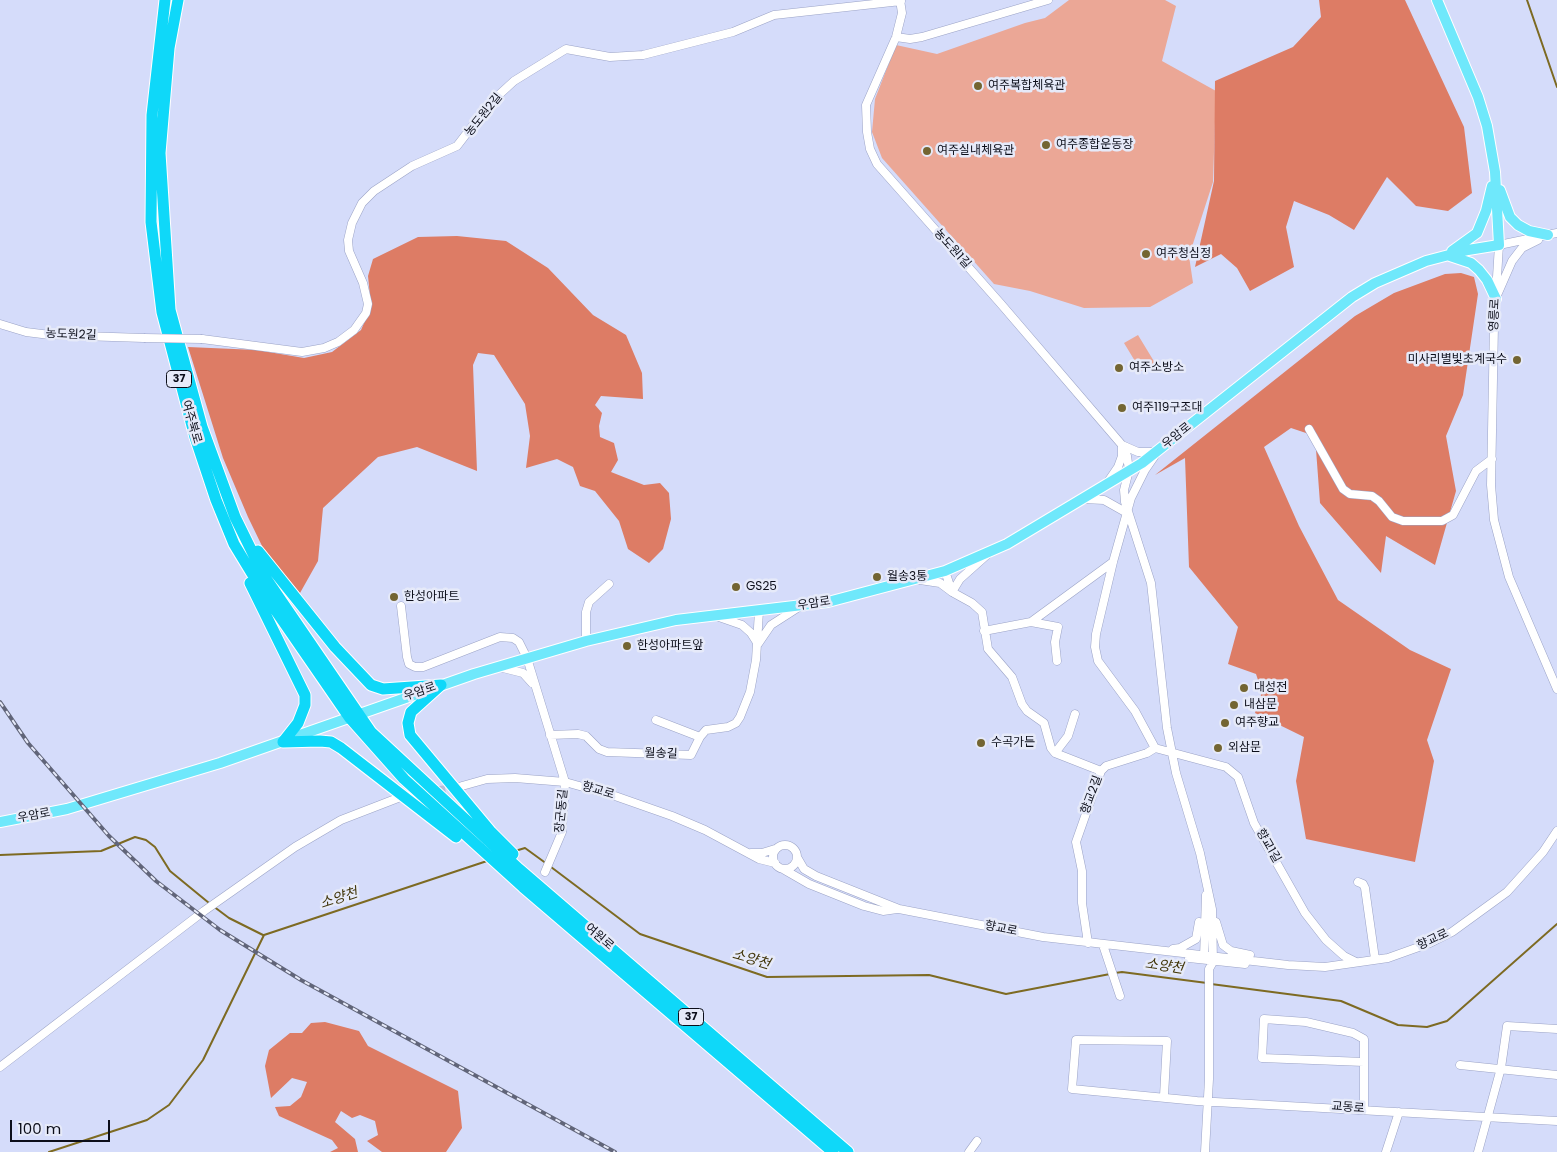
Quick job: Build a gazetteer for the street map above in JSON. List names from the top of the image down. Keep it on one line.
{"streets":{"highway":["37","여주북로","여원로"],"main road":["영릉로","우암로"],"street":["농도원2길","농도원1길","월송길","향교로","향교2길","장군동길","향교1길","교동로"]},"crossings":[["농도원2길","농도원1길"],["농도원1길","우암로"],["영릉로","우암로"],["37","여주북로"],["37","우암로"],["37","여원로"],["여주북로","우암로"],["여주북로","여원로"],["우암로","월송길"],["우암로","향교로"],["우암로","여원로"],["월송길","향교로"],["향교로","향교2길"],["향교로","장군동길"],["향교로","향교1길"]],"water":["소양천"],"places":["여주복합체육관","여주종합운동장","여주실내체육관","여주청심정","미사리별빛초계국수","여주소방소","여주119구조대","월송3통","GS25","한성아파트","한성아파트앞","대성전","내삼문","여주향교","수곡가든","외삼문"],"scale_bar":"100 m"}
